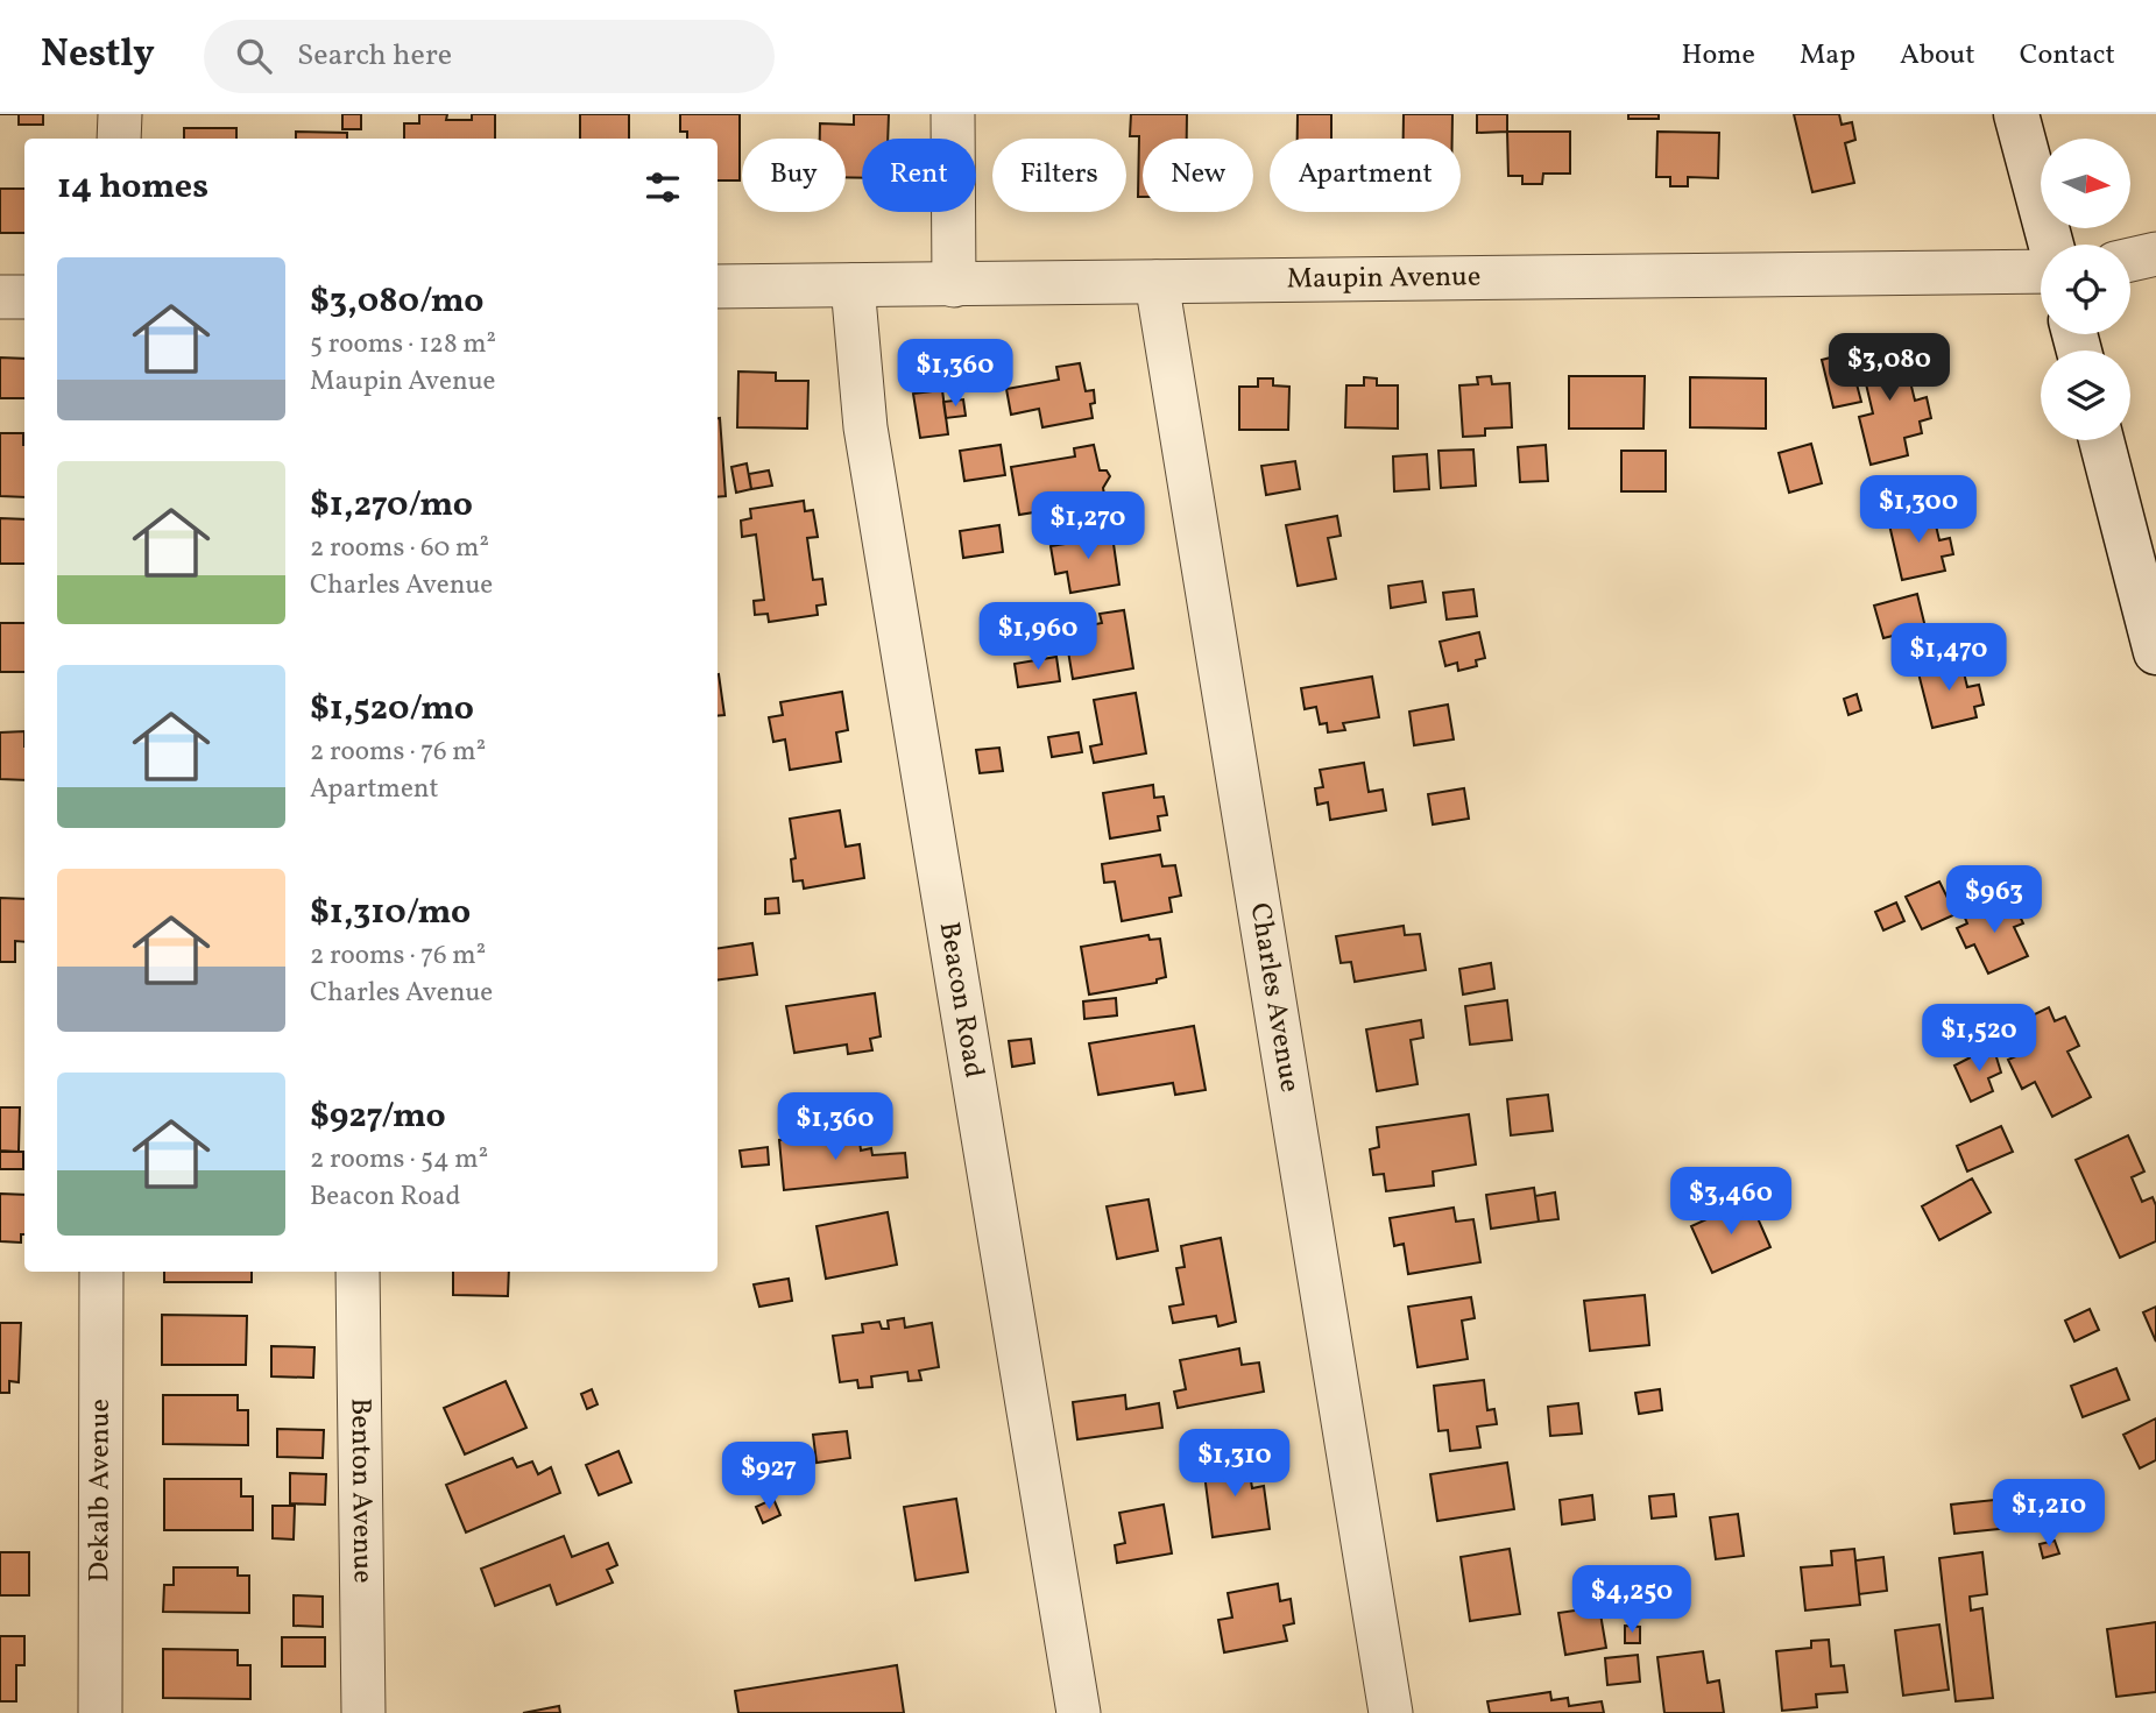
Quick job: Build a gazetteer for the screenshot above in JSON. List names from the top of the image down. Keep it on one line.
{"streets":{"street":["Maupin Avenue","Charles Avenue","Beacon Road","Dekalb Avenue","Benton Avenue"]},"crossings":[["Maupin Avenue","Charles Avenue"],["Maupin Avenue","Beacon Road"]],"north":"right","page":{"header":"Nestly","search":"Search here","nav":["Home","Map","About","Contact"],"chip":["Buy","Rent","Filters","New","Apartment"],"heading":"14 homes","list":[{"name":"$3,080/mo","note":"5 rooms · 128 m² · Maupin Avenue"},{"name":"$1,270/mo","note":"2 rooms · 60 m² · Charles Avenue"},{"name":"$1,520/mo","note":"2 rooms · 76 m² · Apartment"},{"name":"$1,310/mo","note":"2 rooms · 76 m² · Charles Avenue"},{"name":"$927/mo","note":"2 rooms · 54 m² · Beacon Road"}],"price":["$3,080","$1,360","$1,300","$1,270","$1,960","$1,470","$963","$1,520","$1,360","$3,460","$1,310","$927","$1,210","$4,250"]}}
